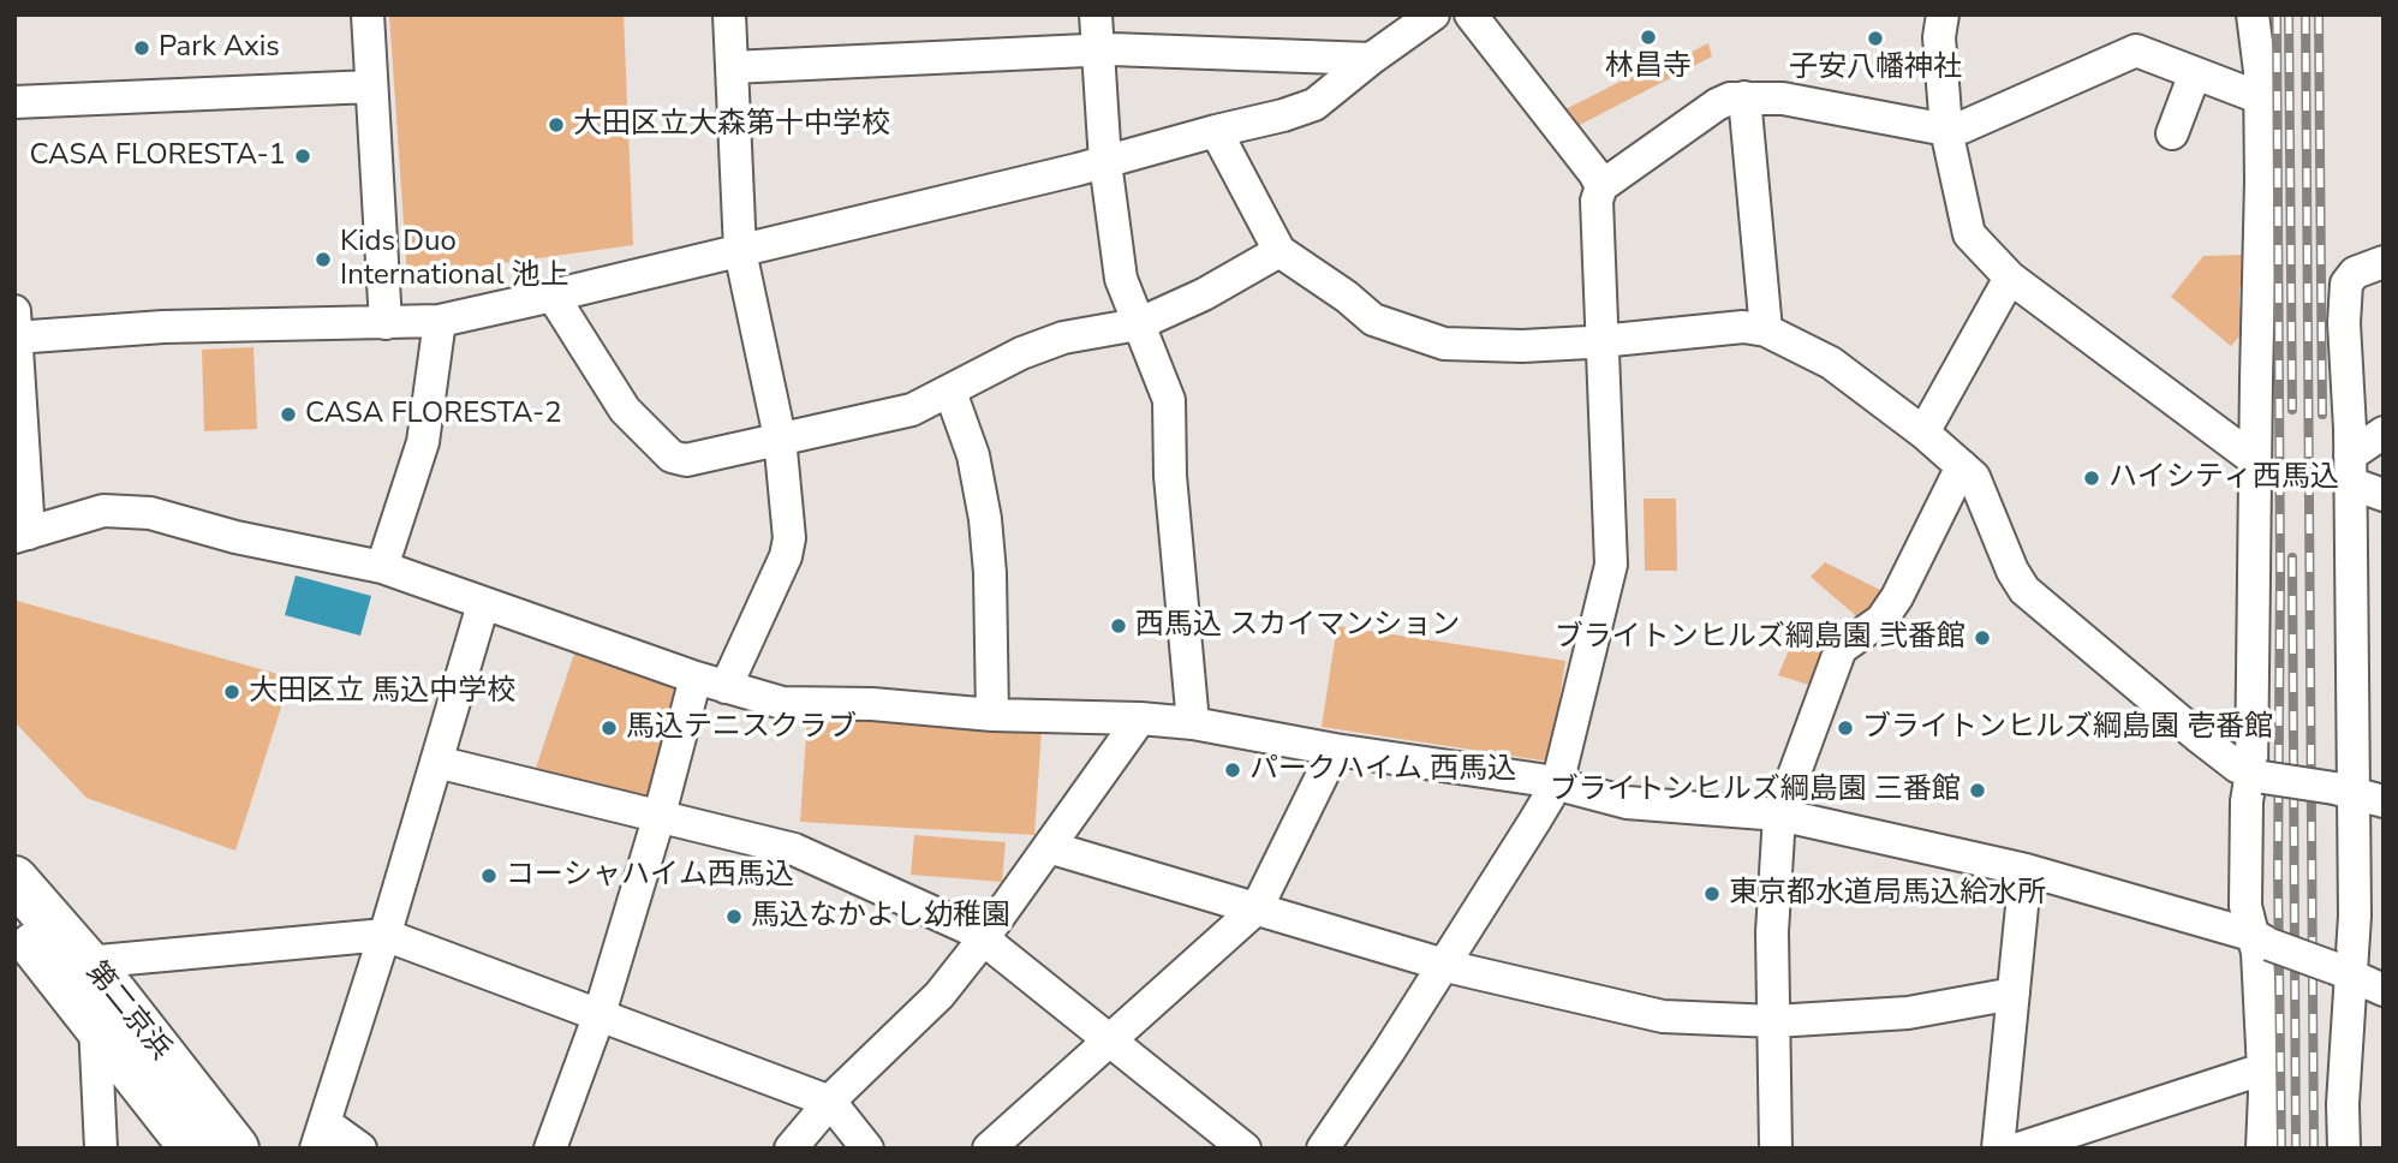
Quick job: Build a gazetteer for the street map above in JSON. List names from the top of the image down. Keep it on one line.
{"streets":{"highway":["第二京浜"]},"places":["林昌寺","子安八幡神社","Park Axis","大田区立大森第十中学校","CASA FLORESTA-1","Kids Duo International 池上","CASA FLORESTA-2","ハイシティ西馬込","西馬込 スカイマンション","ブライトンヒルズ綱島園 弐番館","大田区立 馬込中学校","馬込テニスクラブ","ブライトンヒルズ綱島園 壱番館","パークハイム 西馬込","ブライトンヒルズ綱島園 三番館","コーシャハイム西馬込","東京都水道局馬込給水所","馬込なかよし幼稚園"]}
